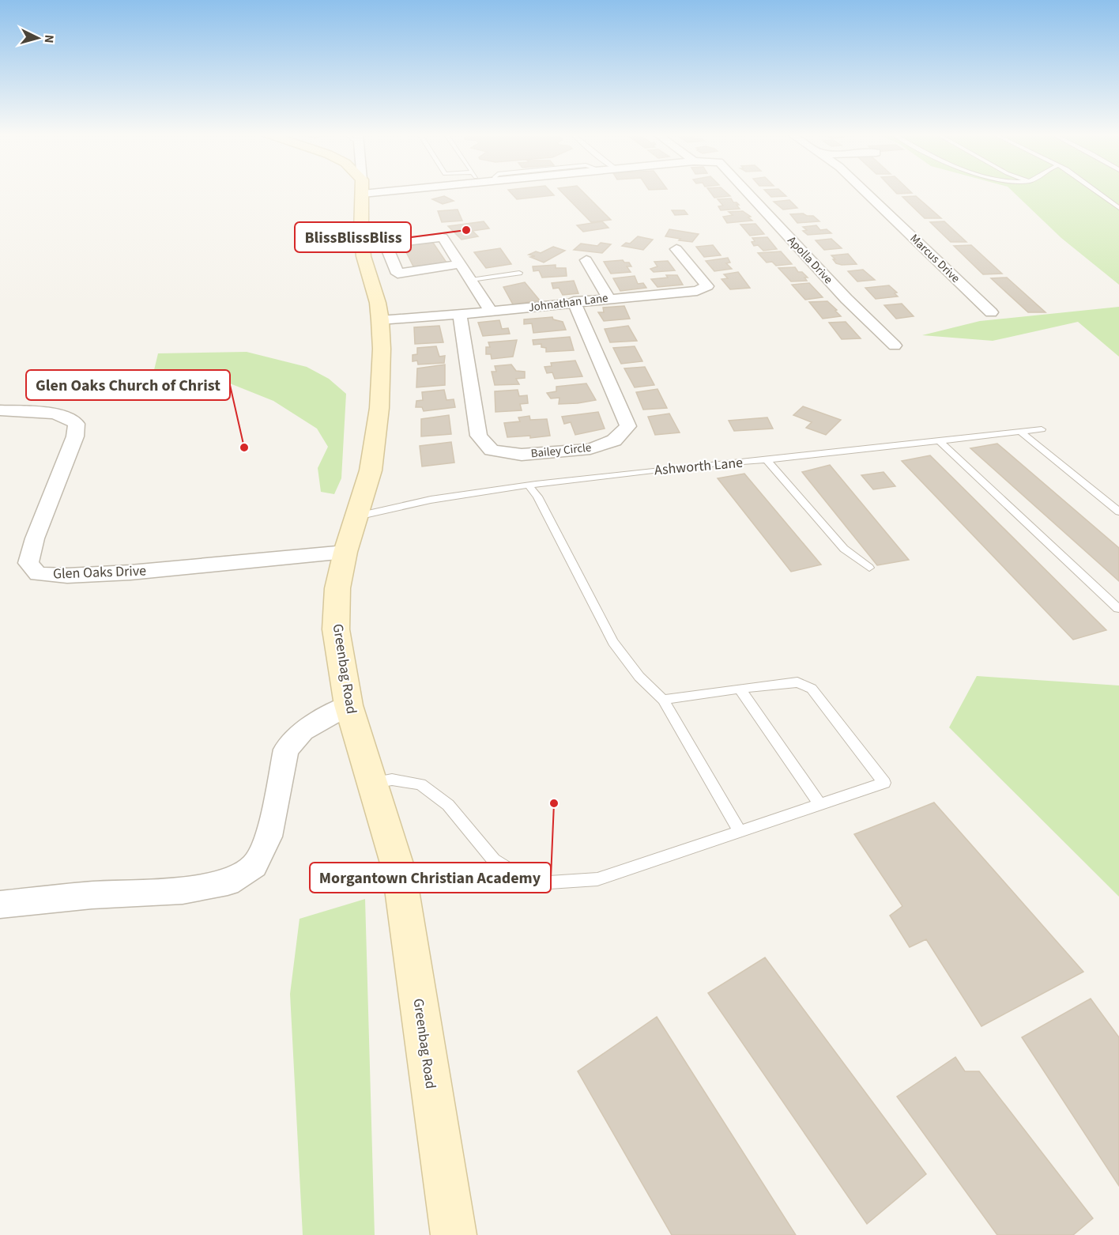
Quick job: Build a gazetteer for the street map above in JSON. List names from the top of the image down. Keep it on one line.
{"streets":{"main road":["Greenbag Road"],"street":["Marcus Drive","Apolla Drive","Johnathan Lane","Bailey Circle","Glen Oaks Drive"],"lane":["Ashworth Lane"]},"crossings":[["Johnathan Lane","Bailey Circle"],["Johnathan Lane","Greenbag Road"],["Ashworth Lane","Greenbag Road"],["Glen Oaks Drive","Greenbag Road"]],"places":["BlissBlissBliss","Glen Oaks Church of Christ","Morgantown Christian Academy"],"north":"right"}
